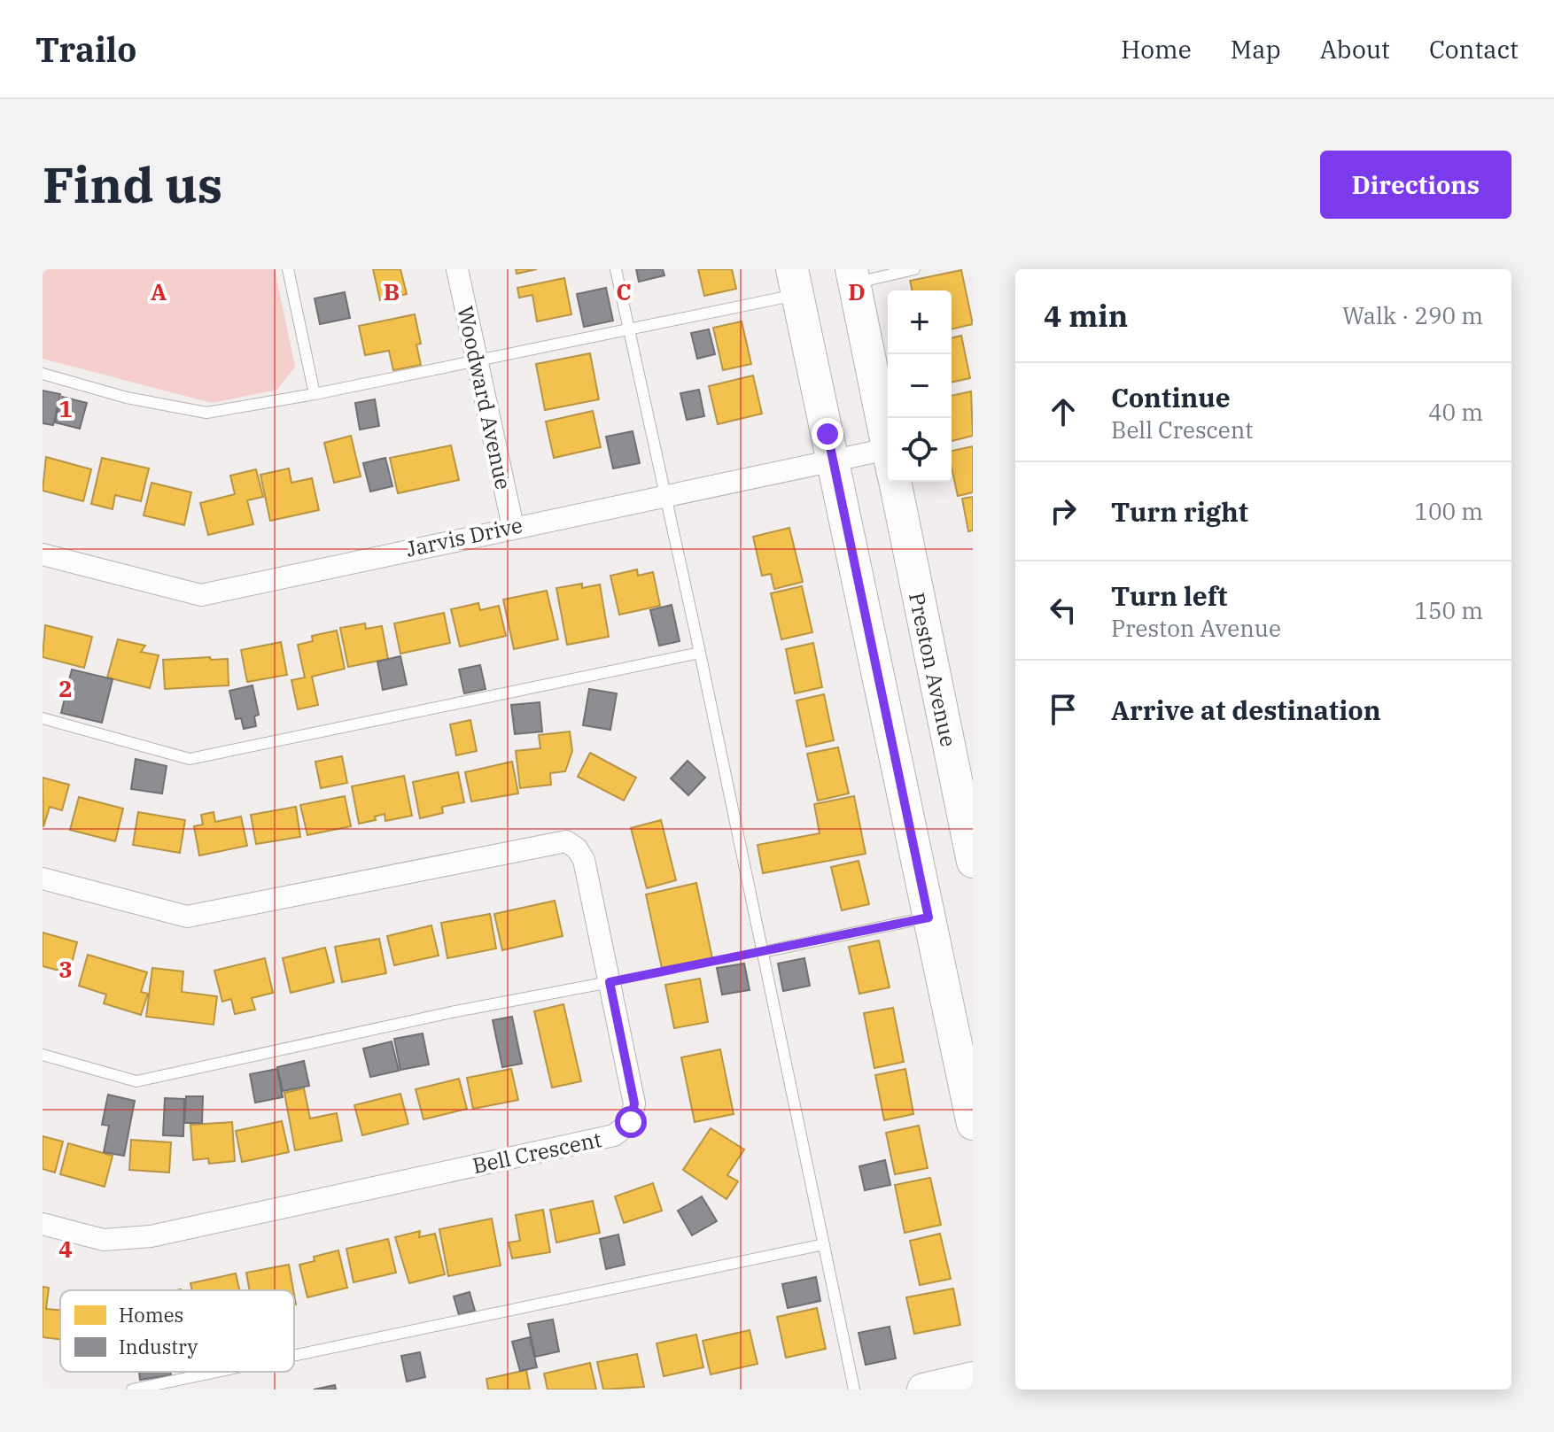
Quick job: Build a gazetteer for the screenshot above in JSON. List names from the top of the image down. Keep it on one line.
{"streets":{"main road":["Preston Avenue"],"street":["Woodward Avenue","Jarvis Drive","Bell Crescent"]},"crossings":[["Woodward Avenue","Jarvis Drive"]],"legend":["Homes","Industry"],"page":{"header":"Trailo","nav":["Home","Map","About","Contact"],"buttons":"Directions","title":"Find us","heading":["4 min","Walk · 290 m"],"map_buttons":["+","−"],"list":[["Continue","Bell Crescent","40 m"],["Turn right","100 m"],["Turn left","Preston Avenue","150 m"],"Arrive at destination"]},"grid":{"columns":["A","B","C","D"],"rows":["1","2","3","4"]}}
